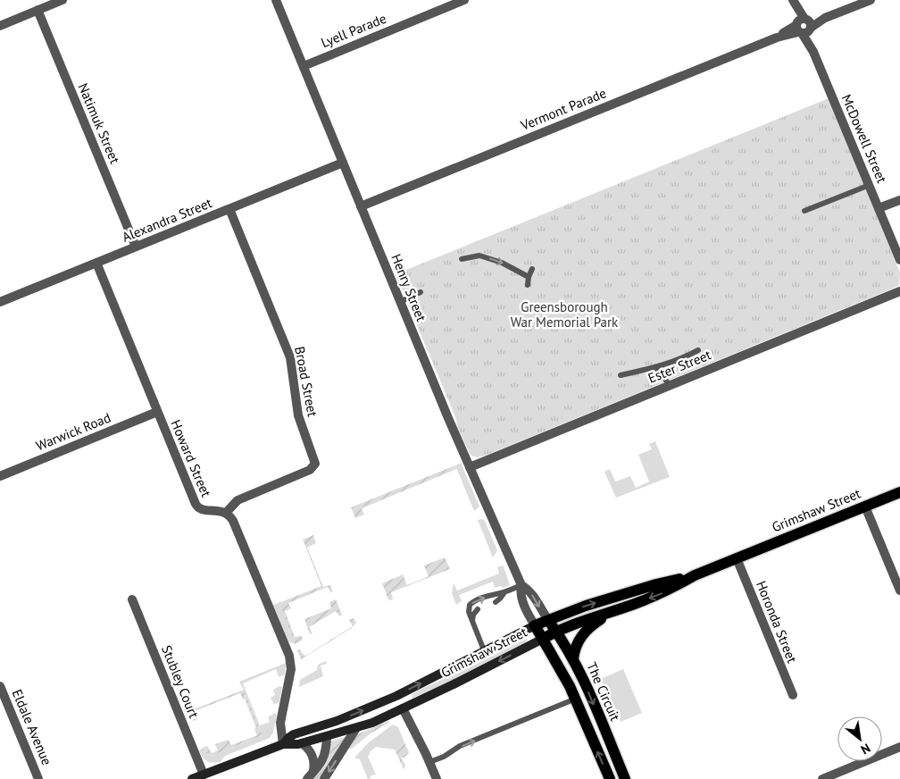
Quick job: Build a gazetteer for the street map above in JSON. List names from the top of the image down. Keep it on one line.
{"streets":{"main road":["Grimshaw Street","The Circuit"],"street":["Lyell Parade","Vermont Parade","Natimuk Street","McDowell Street","Alexandra Street","Henry Street","Ester Street","Broad Street","Warwick Road","Howard Street","Horonda Street","Stubley Court","Eldale Avenue"]},"crossings":[["Lyell Parade","Henry Street"],["Vermont Parade","McDowell Street"],["Vermont Parade","Henry Street"],["Natimuk Street","Alexandra Street"],["Alexandra Street","Henry Street"],["Alexandra Street","Broad Street"],["Alexandra Street","Howard Street"],["Henry Street","Ester Street"],["Henry Street","Grimshaw Street"],["Henry Street","The Circuit"],["Broad Street","Howard Street"],["Warwick Road","Howard Street"],["Grimshaw Street","Horonda Street"],["Grimshaw Street","Stubley Court"],["Grimshaw Street","The Circuit"]],"parks":["Greensborough War Memorial Park"],"north":"bottom right"}
